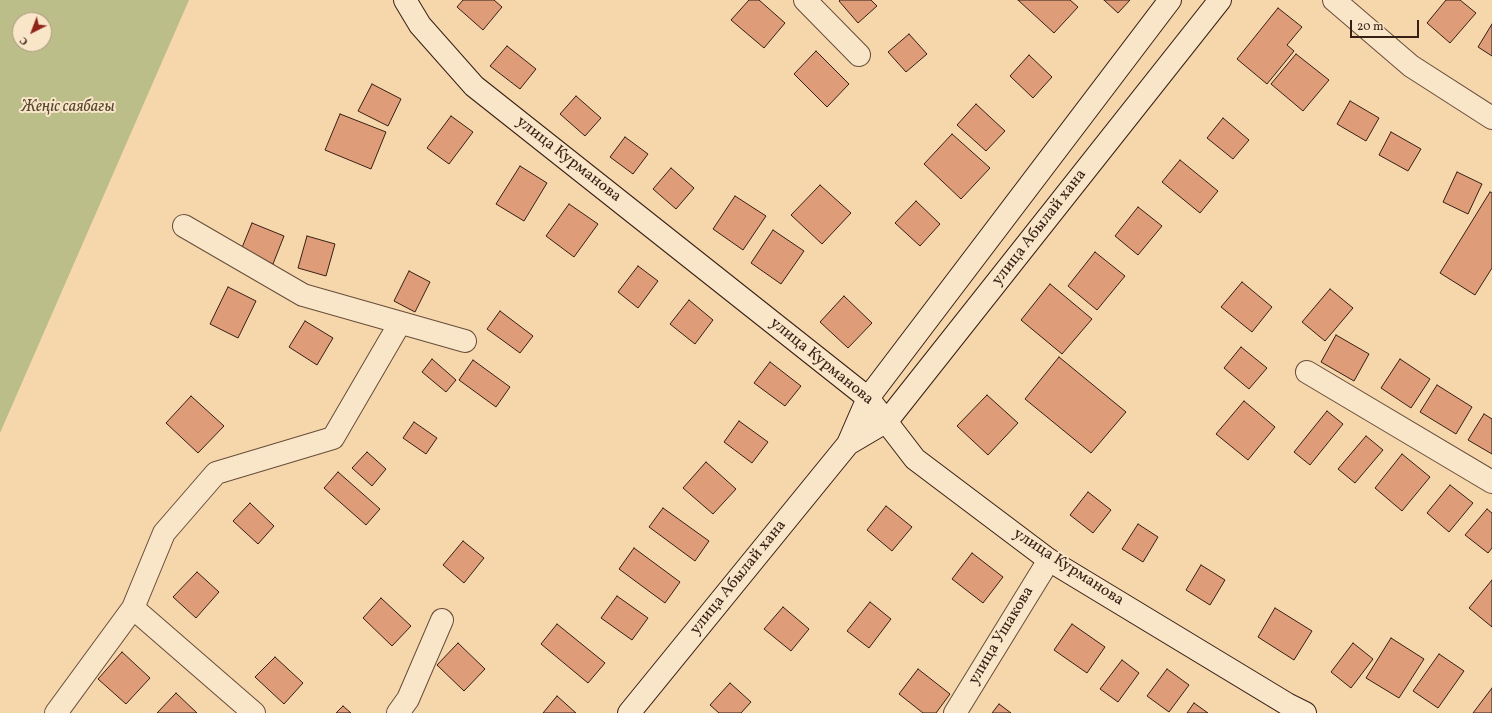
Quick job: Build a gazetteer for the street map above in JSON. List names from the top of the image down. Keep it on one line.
{"streets":{"street":["улица Курманова","улица Абылай хана","улица Ушакова"]},"crossings":[["улица Курманова","улица Абылай хана"],["улица Курманова","улица Ушакова"]],"parks":["Жеңіс саябағы"],"scale_bar":"20 m","north":"bottom left"}
